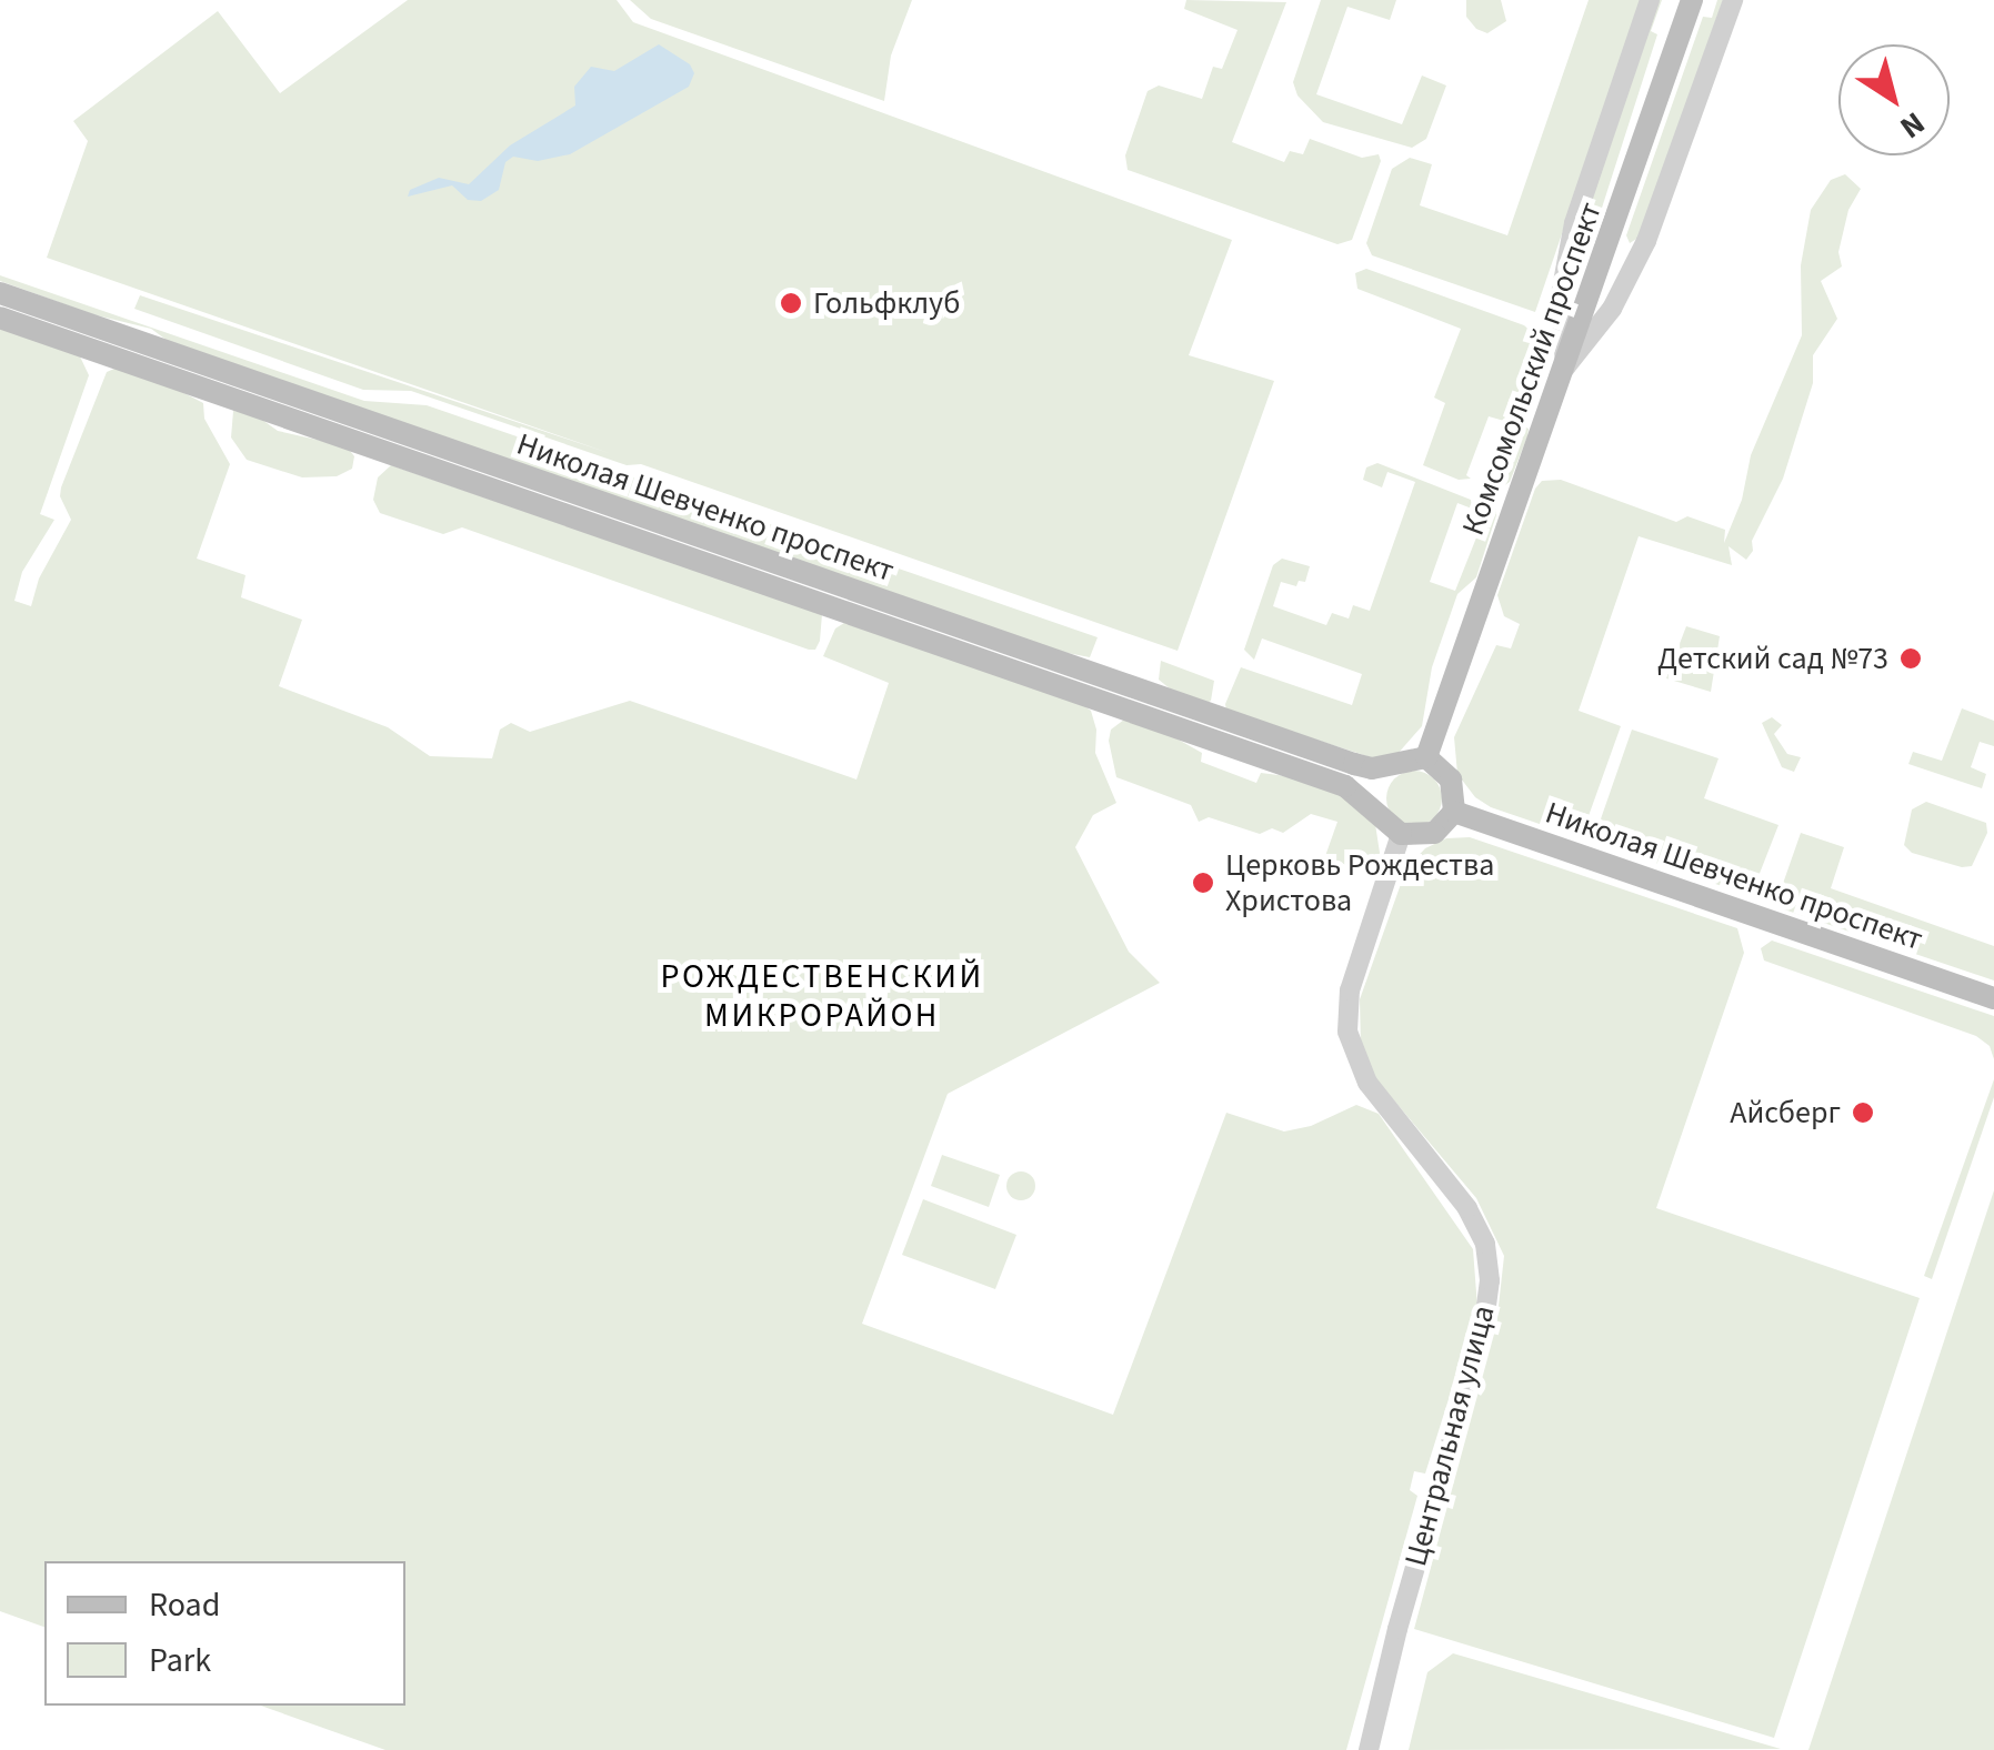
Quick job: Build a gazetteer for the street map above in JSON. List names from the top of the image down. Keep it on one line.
{"streets":{"main road":["Комсомольский проспект","Николая Шевченко проспект"],"street":["Центральная улица"]},"crossings":[["Комсомольский проспект","Николая Шевченко проспект"],["Комсомольский проспект","Центральная улица"],["Николая Шевченко проспект","Центральная улица"]],"districts":["РОЖДЕСТВЕНСКИЙ МИКРОРАЙОН"],"places":["Гольфклуб","Детский сад №73","Церковь Рождества Христова","Айсберг"],"legend":["Road","Park"],"north":"bottom right"}
